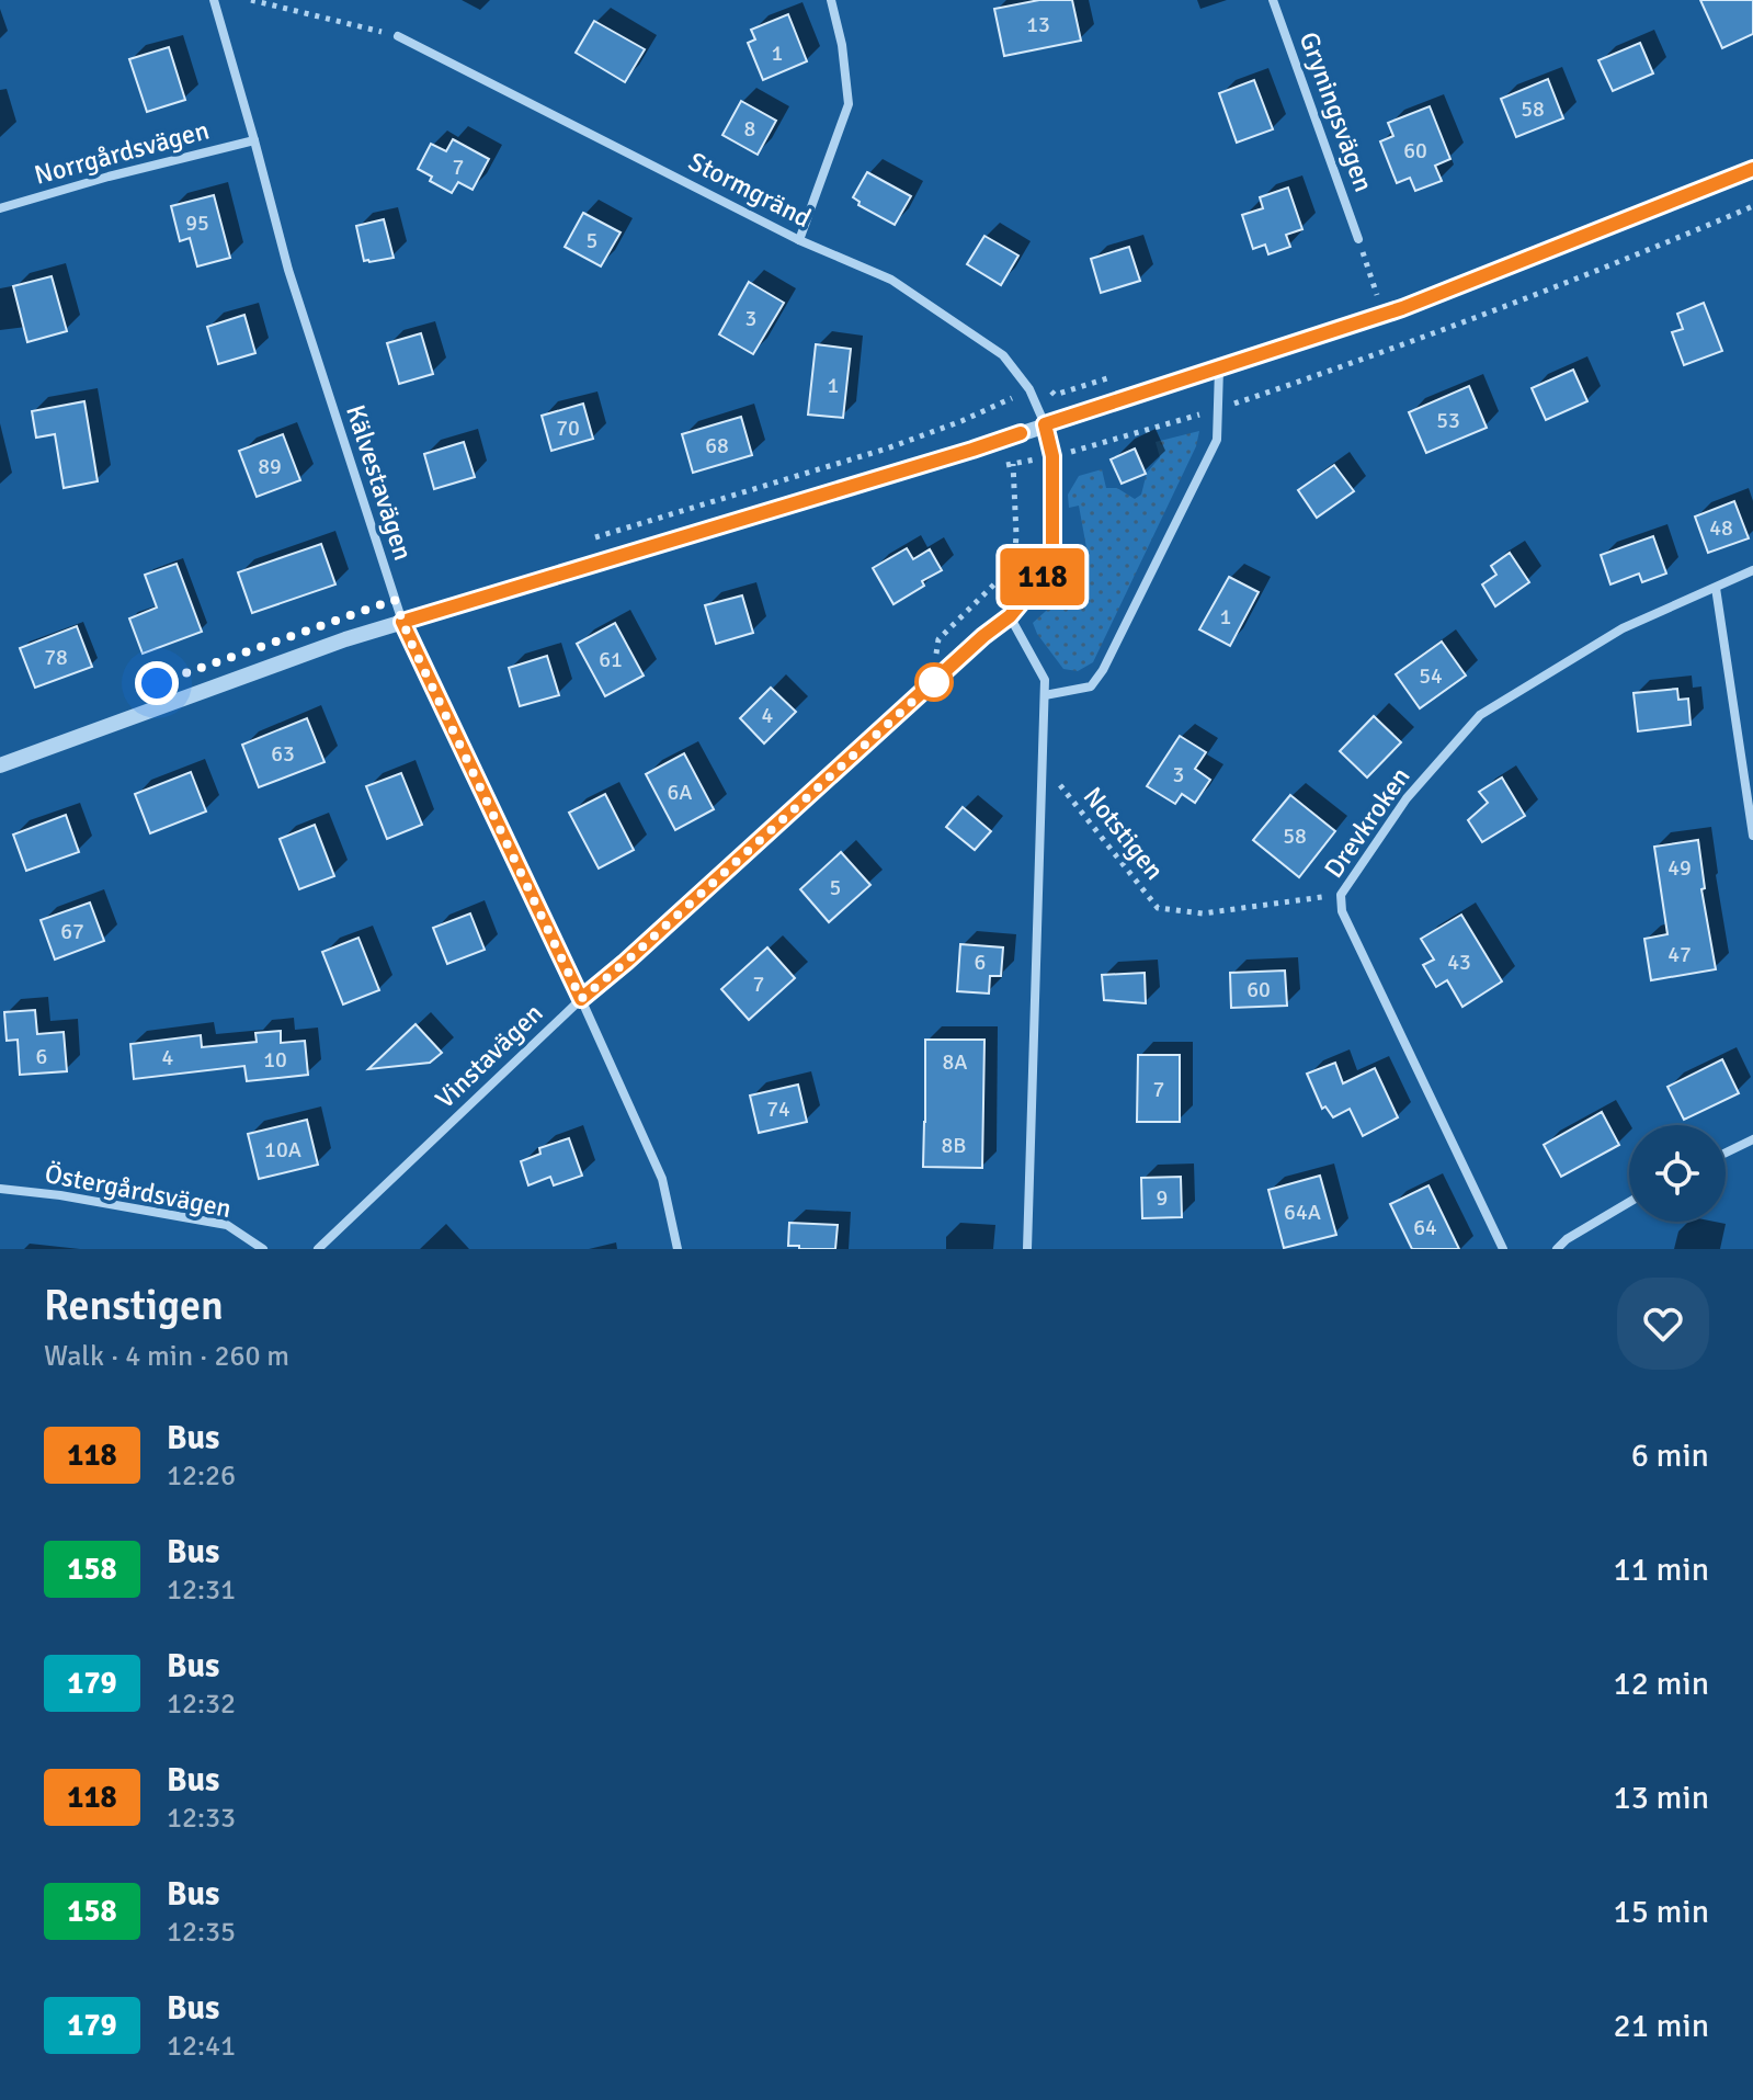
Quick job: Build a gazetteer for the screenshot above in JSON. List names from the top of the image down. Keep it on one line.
{"streets":{"street":["Gryningsvägen","Norrgårdsvägen","Stormgränd","Kälvestavägen","Drevkroken","Vinstavägen","Östergårdsvägen"],"path":["Notstigen"]},"crossings":[["Norrgårdsvägen","Kälvestavägen"],["Stormgränd","Vinstavägen"],["Kälvestavägen","Vinstavägen"],["Drevkroken","Notstigen"]],"lines":["bus line 118"],"house_numbers":["13","1","58","8","60","7","95","5","3","1","53","70","68","89","48","1","78","61","54","4","63","3","6A","58","49","5","67","47","6","43","7","60","6","4","10","8A","7","74","8B","10A","9","64A","64"],"page":{"on_map":"118","heading":["Renstigen","Walk · 4 min · 260 m"],"list":[{"mark":"118","name":"Bus","note":"12:26","value":"6 min"},{"mark":"158","name":"Bus","note":"12:31","value":"11 min"},{"mark":"179","name":"Bus","note":"12:32","value":"12 min"},{"mark":"118","name":"Bus","note":"12:33","value":"13 min"},{"mark":"158","name":"Bus","note":"12:35","value":"15 min"},{"mark":"179","name":"Bus","note":"12:41","value":"21 min"}]}}
